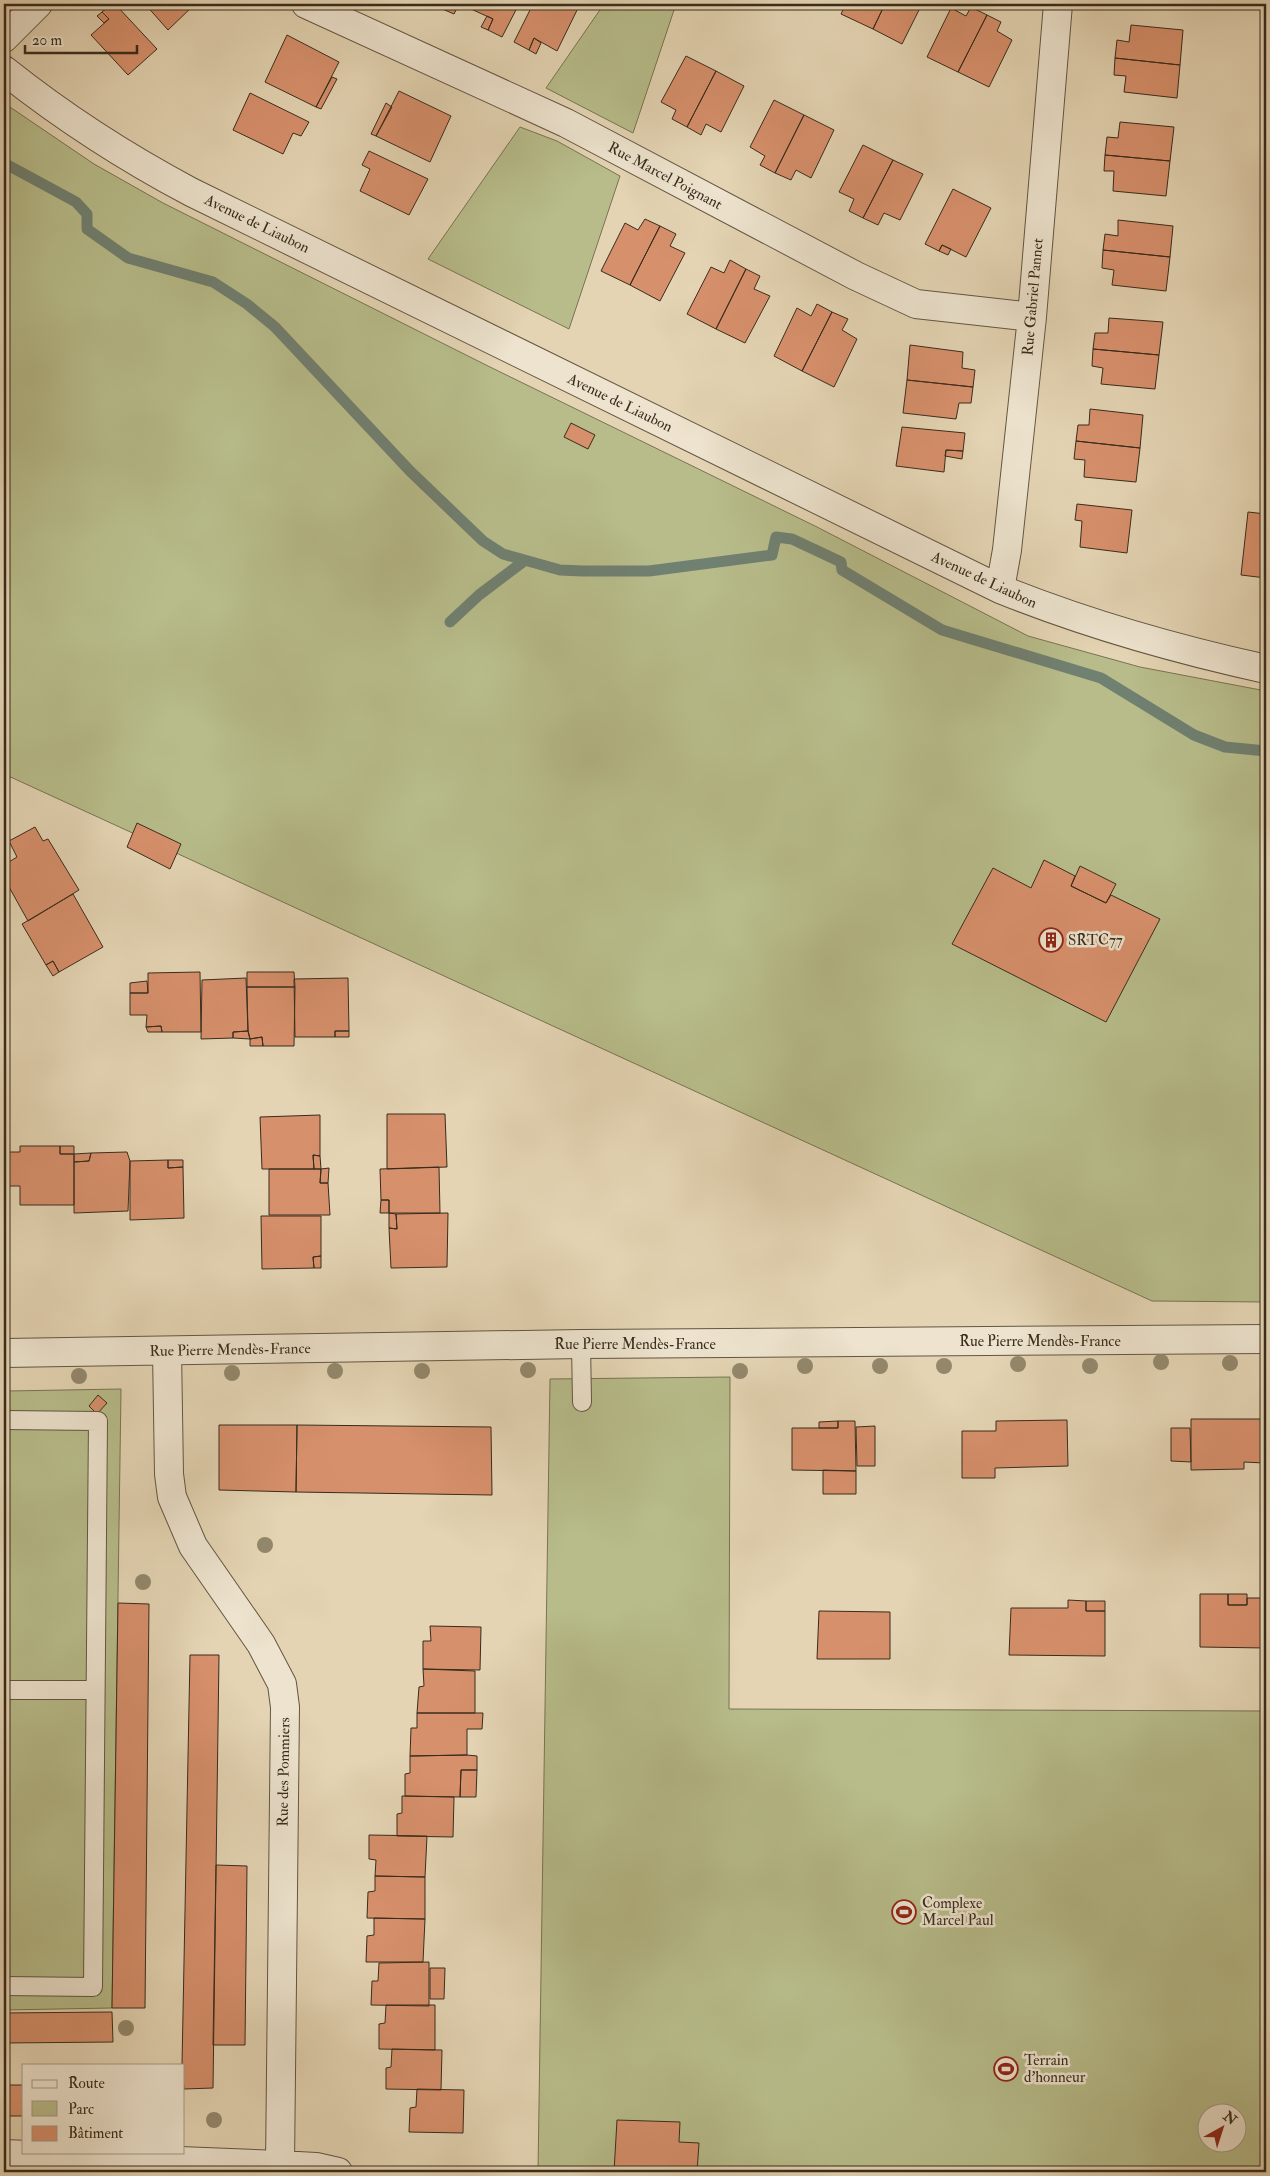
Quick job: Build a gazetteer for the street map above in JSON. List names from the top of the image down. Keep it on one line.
{"streets":{"street":["Rue Marcel Poignant","Avenue de Liaubon","Rue Gabriel Pannet","Rue Pierre Mendès-France","Rue des Pommiers"]},"crossings":[["Rue Marcel Poignant","Rue Gabriel Pannet"],["Avenue de Liaubon","Rue Gabriel Pannet"],["Rue Pierre Mendès-France","Rue des Pommiers"]],"places":{"building":["SRTC77"],"sports":["Complexe Marcel Paul","Terrain d’honneur"]},"legend":["Route","Parc","Bâtiment"],"scale_bar":"20 m","north":"top right"}
